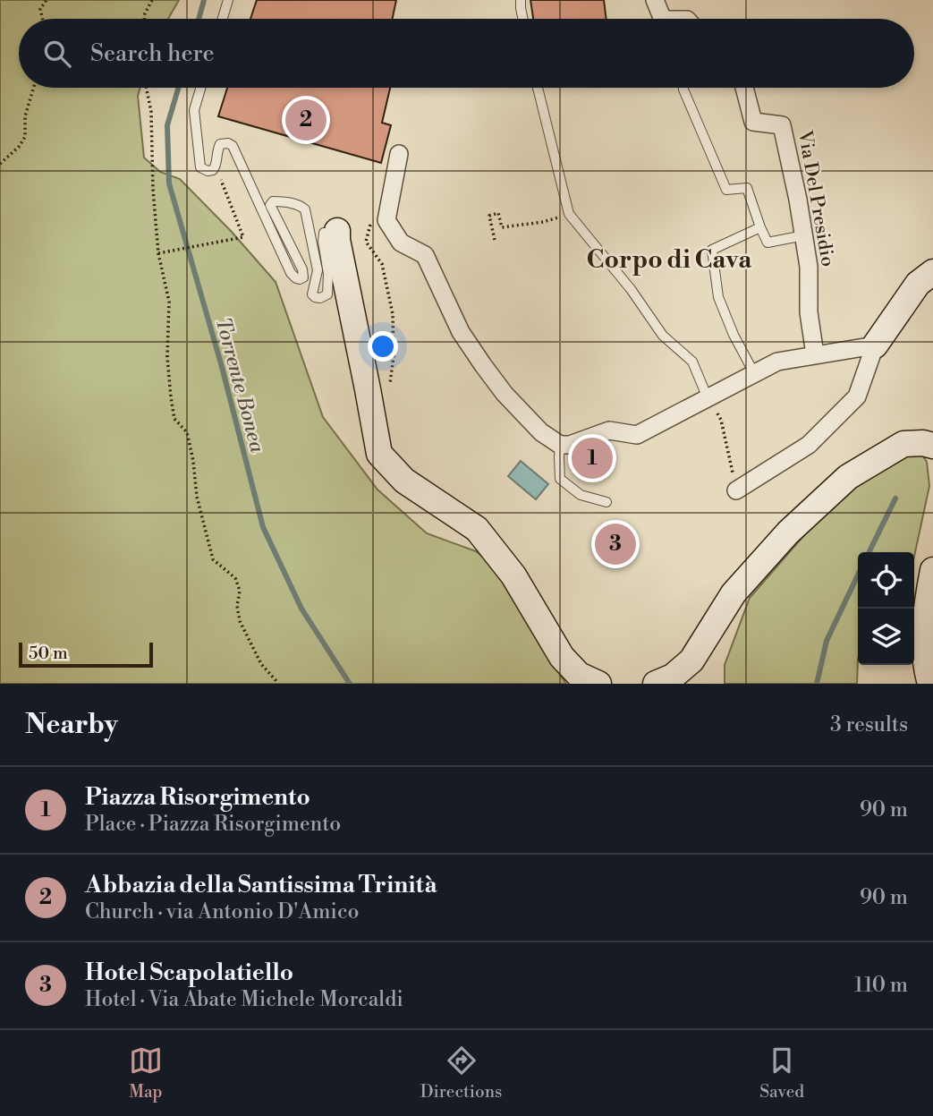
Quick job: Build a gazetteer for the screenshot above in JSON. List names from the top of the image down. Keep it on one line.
{"streets":{"street":["Via Del Presidio"]},"districts":["Corpo di Cava"],"water":["Torrente Bonea"],"scale_bar":"50 m","page":{"search":"Search here","pins":["2","1","3"],"scale":"50 m","heading":["Nearby","3 results"],"list":[{"mark":"1","name":"Piazza Risorgimento","note":"Place · Piazza Risorgimento","value":"90 m"},{"mark":"2","name":"Abbazia della Santissima Trinità","note":"Church · via Antonio D'Amico","value":"90 m"},{"mark":"3","name":"Hotel Scapolatiello","note":"Hotel · Via Abate Michele Morcaldi","value":"110 m"}],"nav":["Map","Directions","Saved"]}}
